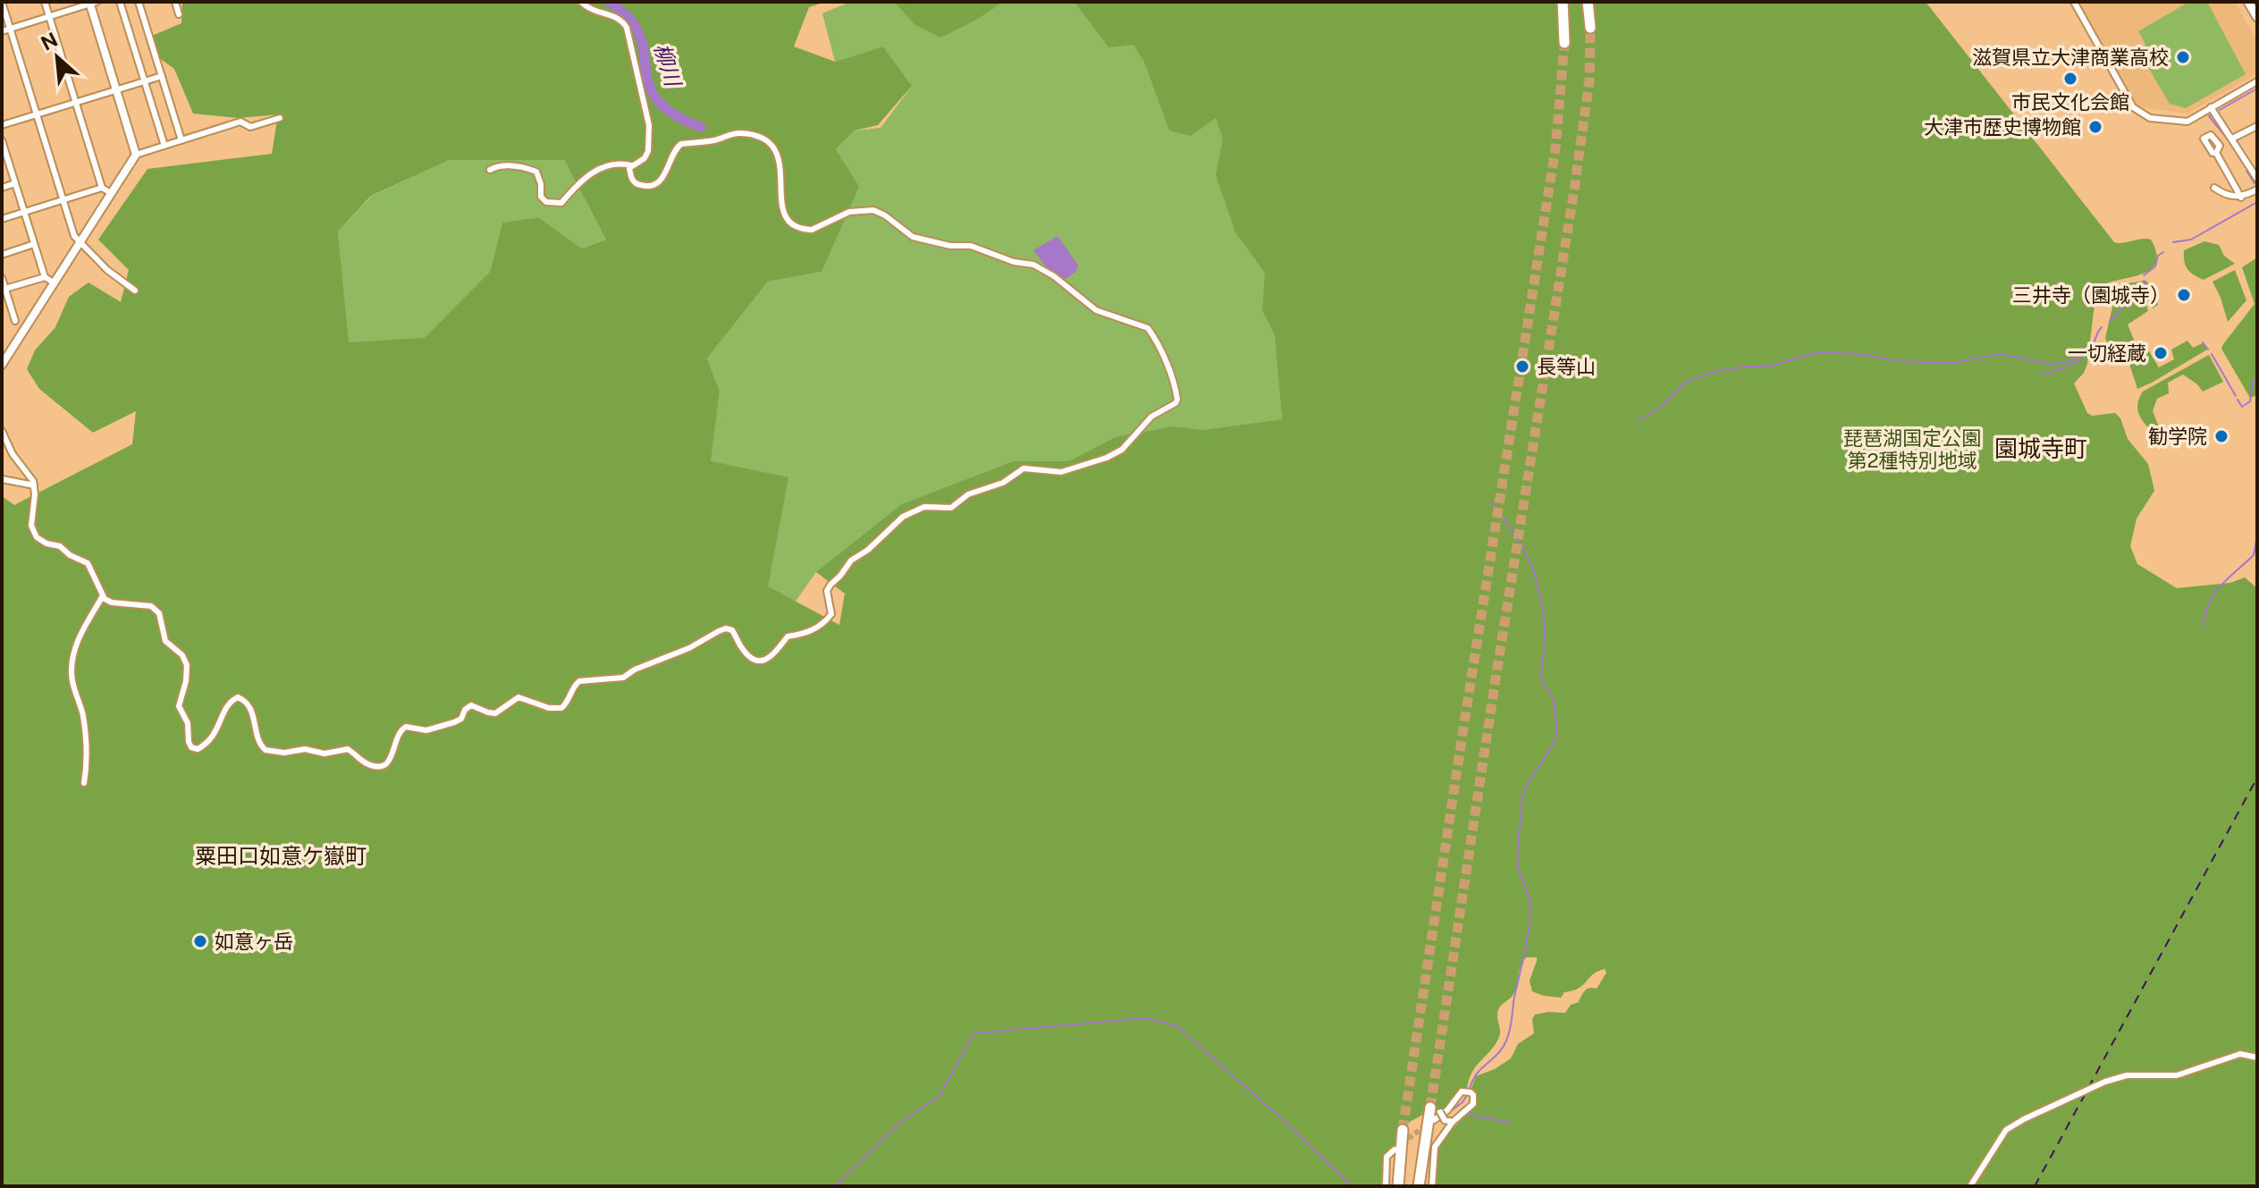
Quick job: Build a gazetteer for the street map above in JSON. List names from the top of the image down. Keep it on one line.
{"districts":["園城寺町","粟田口如意ケ嶽町"],"water":["柳川"],"parks":["琵琶湖国定公園 第2種特別地域"],"places":["滋賀県立大津商業高校","市民文化会館","大津市歴史博物館","三井寺（園城寺）","一切経蔵","長等山","勧学院","如意ヶ岳"],"north":"top left"}
